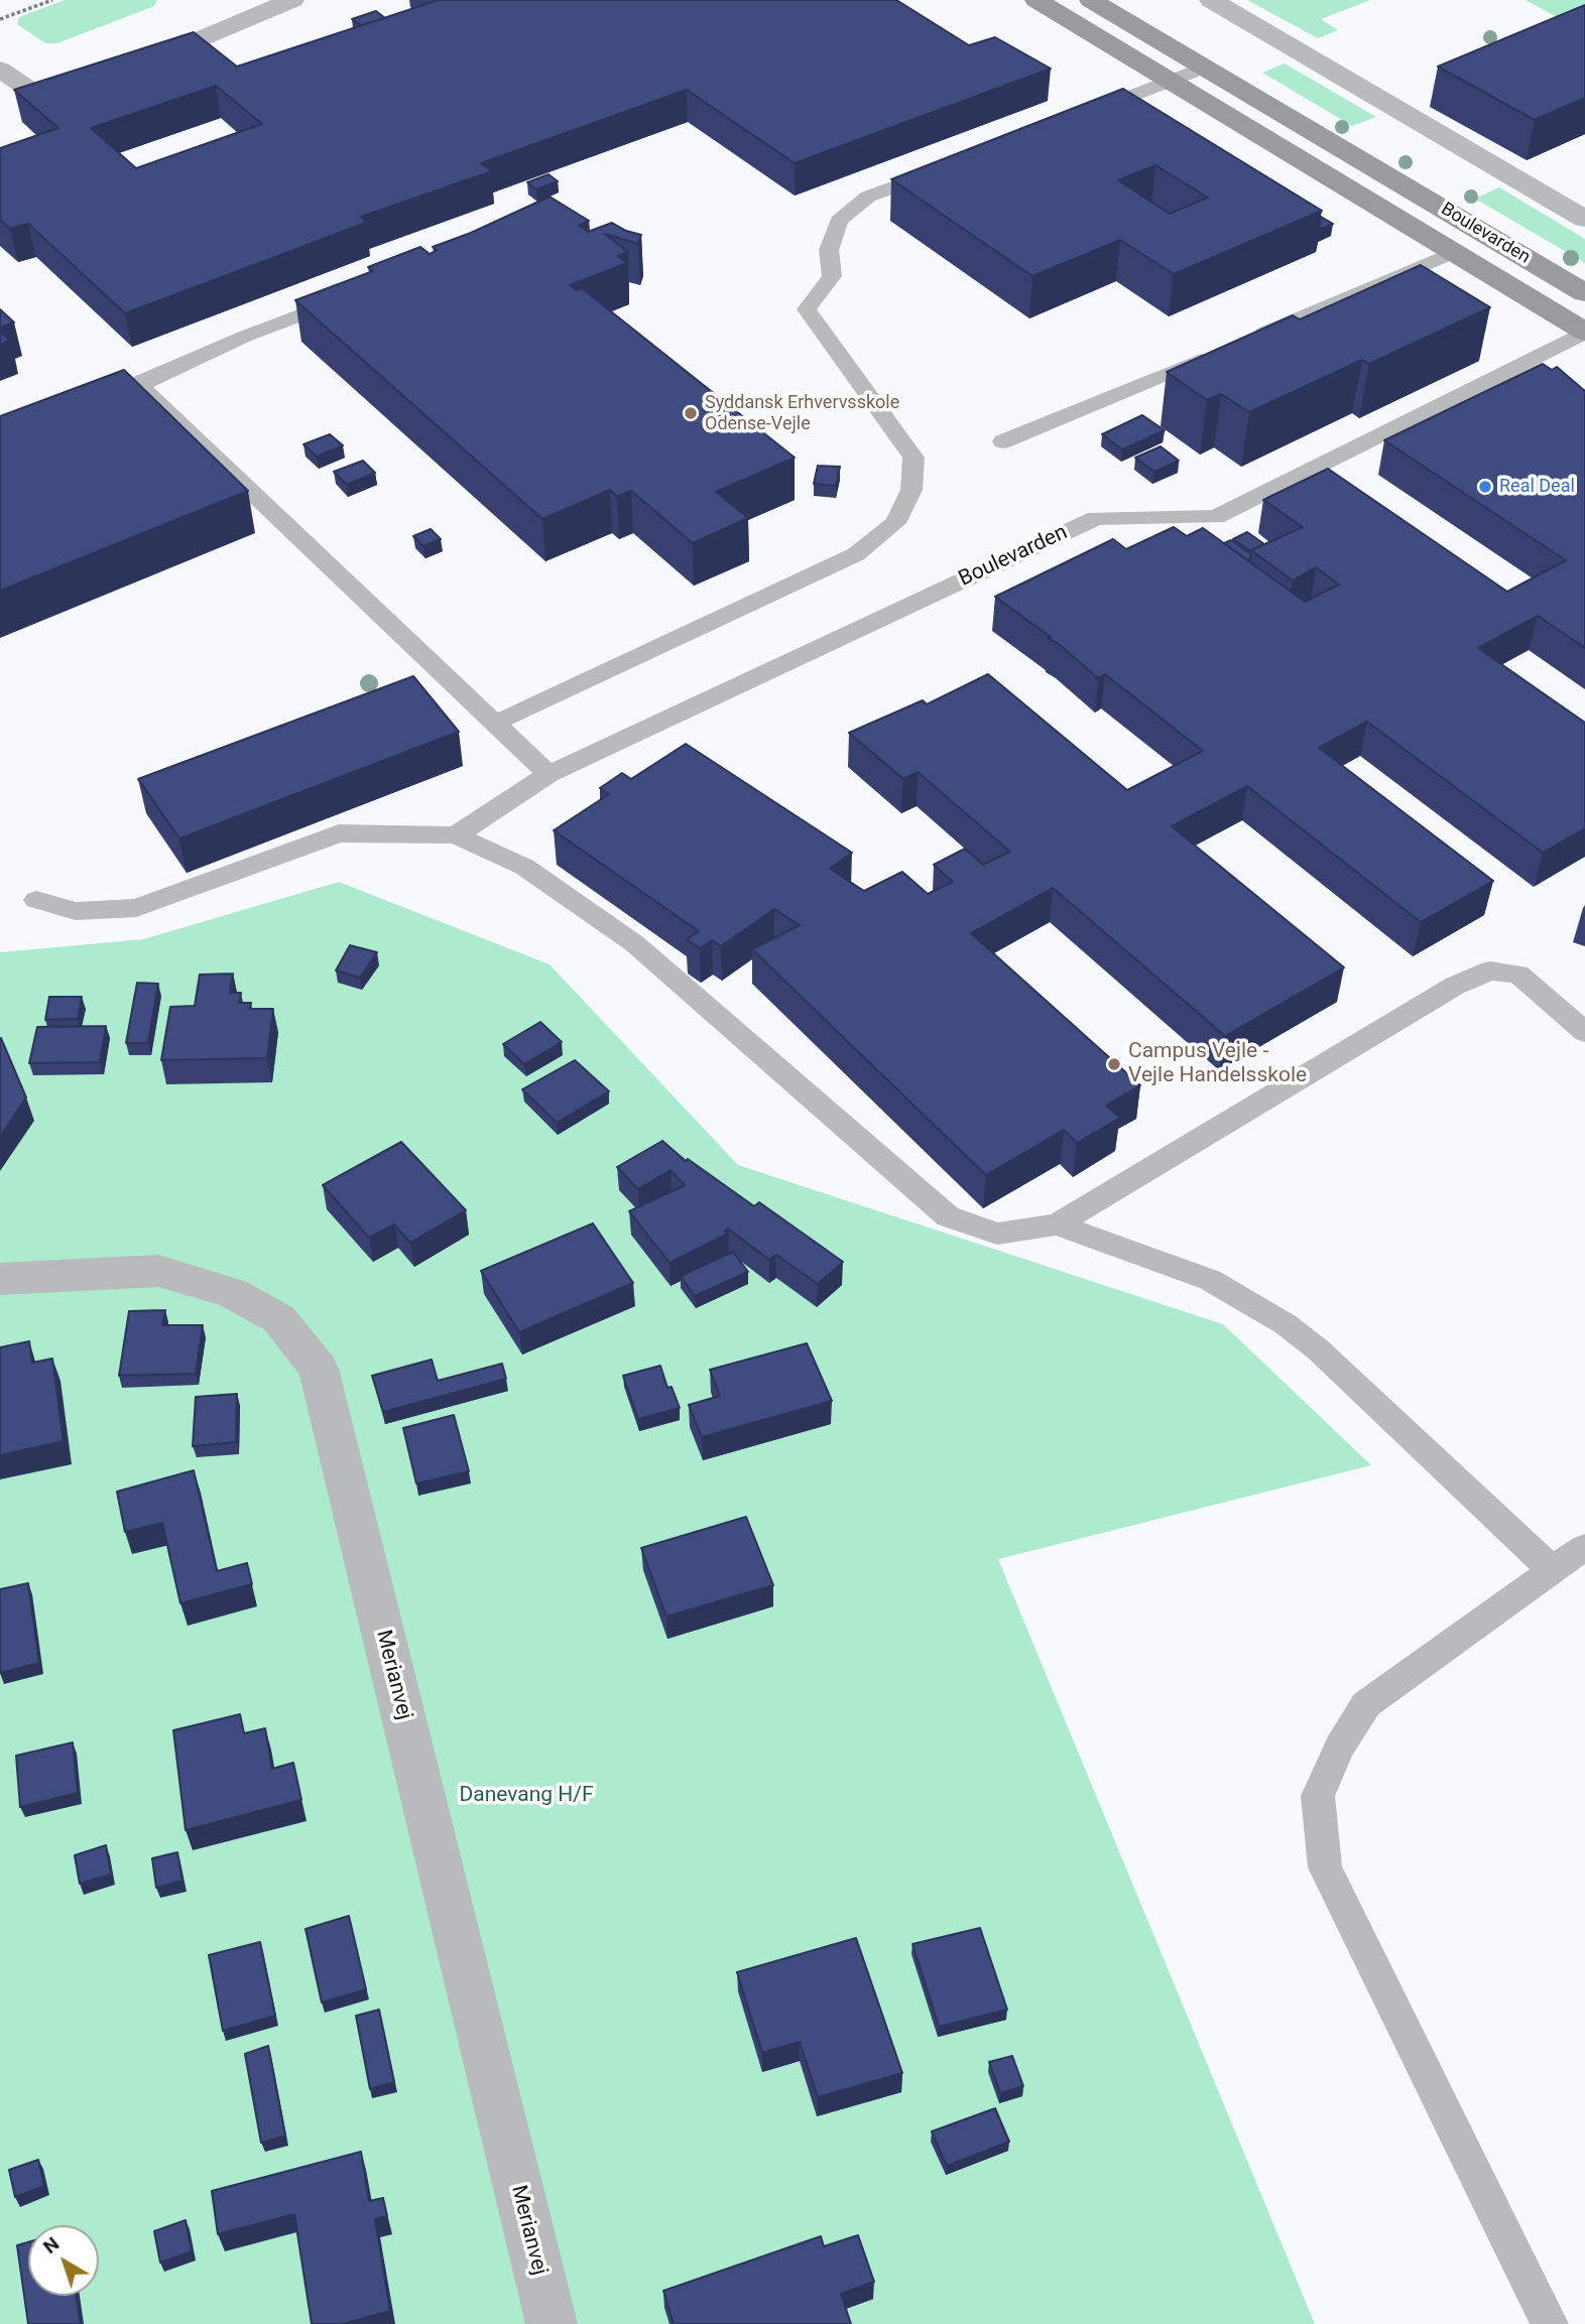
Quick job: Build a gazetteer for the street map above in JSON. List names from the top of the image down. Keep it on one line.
{"streets":{"main road":["Boulevarden"],"street":["Merianvej"]},"parks":["Danevang H/F"],"places":["Syddansk Erhvervsskole Odense-Vejle","Real Deal","Campus Vejle - Vejle Handelsskole"],"north":"top left"}
